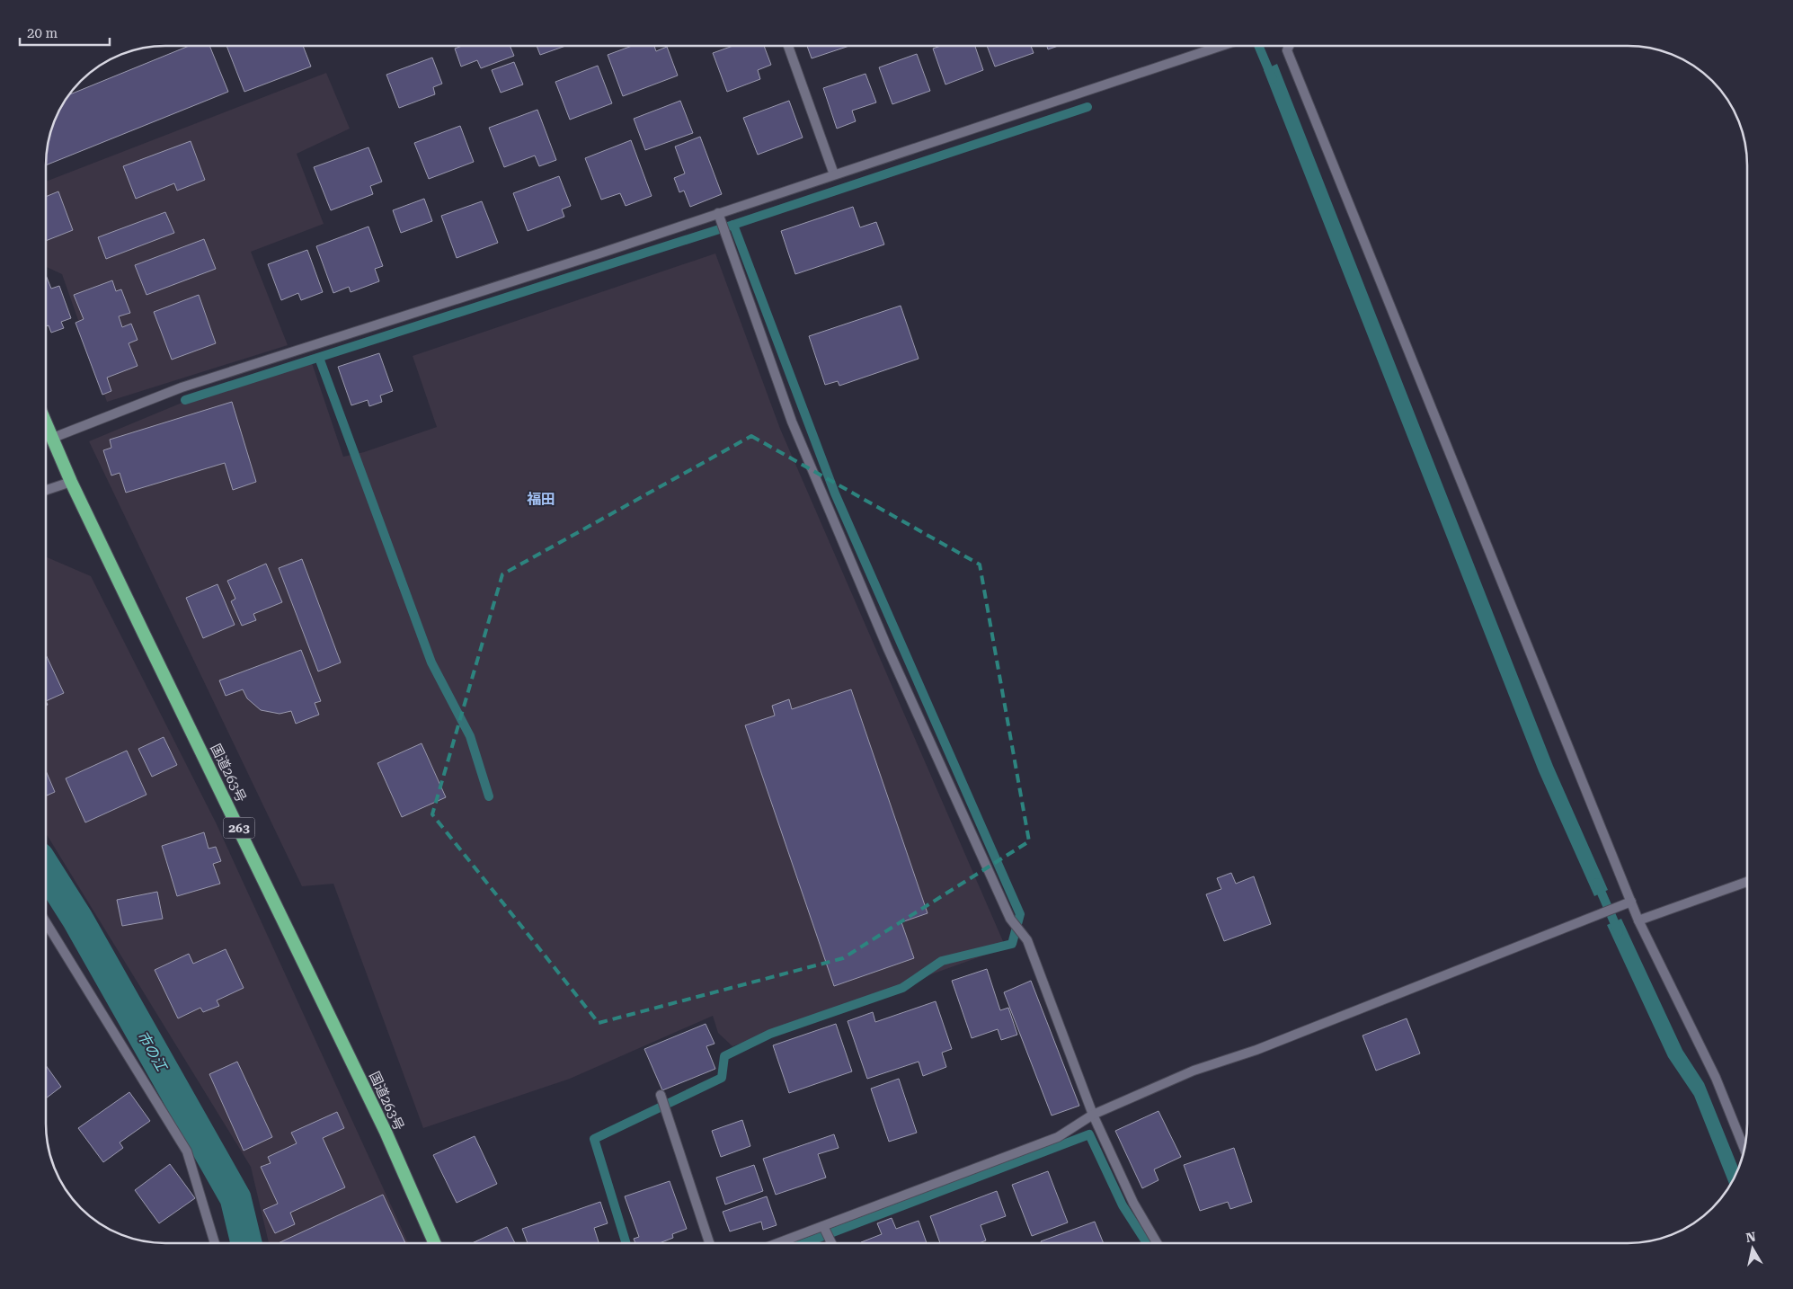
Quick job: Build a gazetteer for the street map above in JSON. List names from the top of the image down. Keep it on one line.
{"streets":{"highway":["国道263号","263"]},"districts":["福田"],"water":["市の江"],"scale_bar":"20 m","north":"top"}
